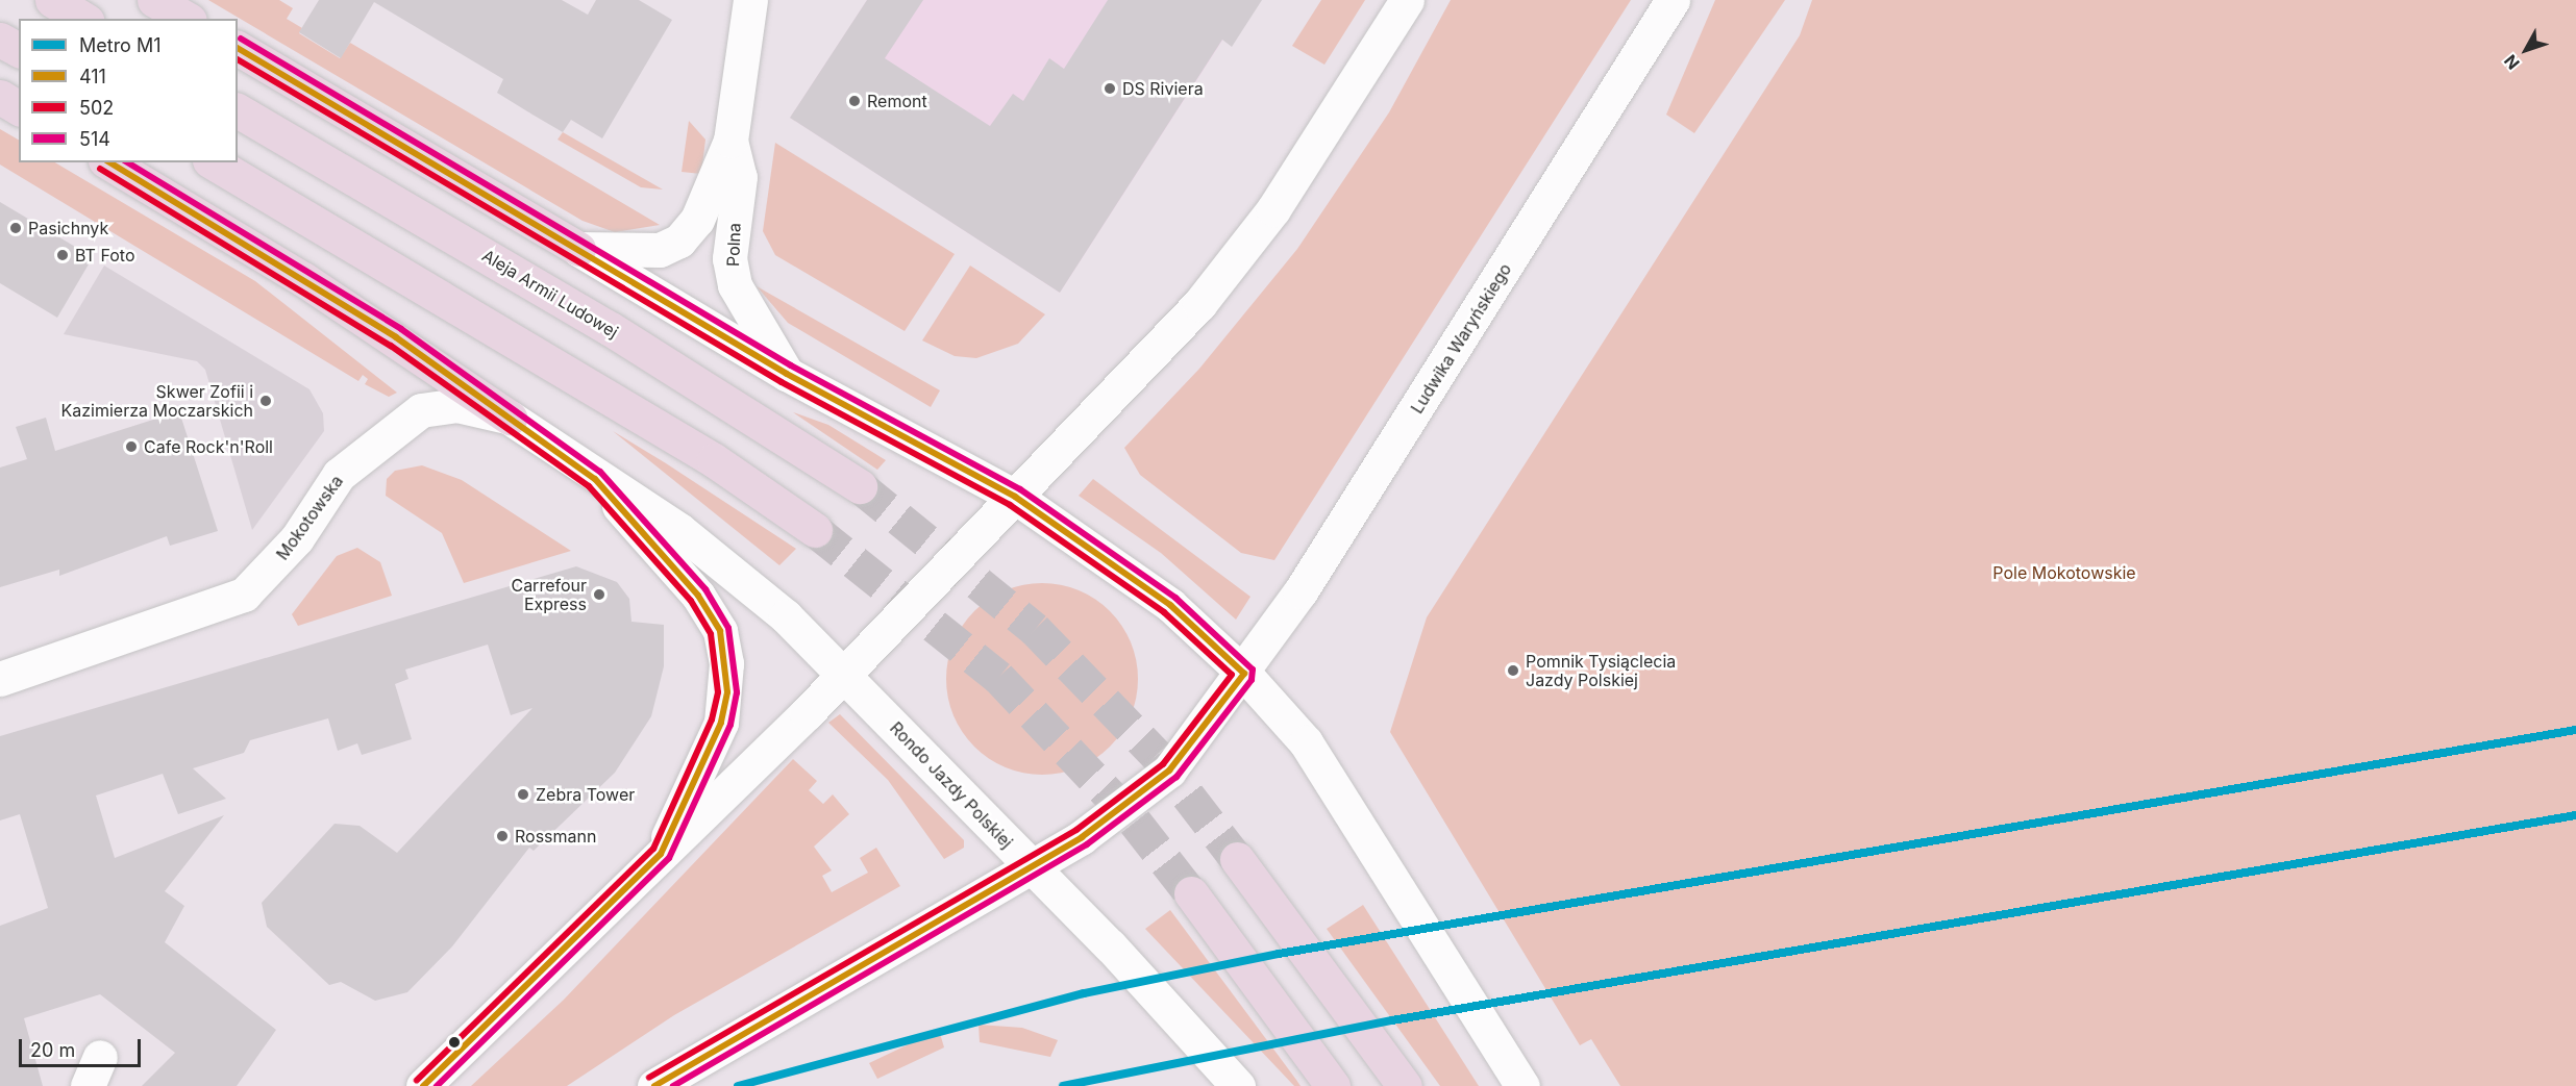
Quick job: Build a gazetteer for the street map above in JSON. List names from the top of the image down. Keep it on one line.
{"streets":{"main road":["Polna","Aleja Armii Ludowej","Ludwika Waryńskiego","Mokotowska","Rondo Jazdy Polskiej"]},"parks":["Pole Mokotowskie"],"places":["DS Riviera","Remont","Pasichnyk","BT Foto","Skwer Zofii i Kazimierza Moczarskich","Cafe Rock'n'Roll","Carrefour Express","Pomnik Tysiąclecia Jazdy Polskiej","Zebra Tower","Rossmann"],"lines":["transit line 514","transit line 411","transit line 502","metro line M1"],"legend":["Metro M1","411","502","514"],"scale_bar":"20 m","north":"bottom left"}
